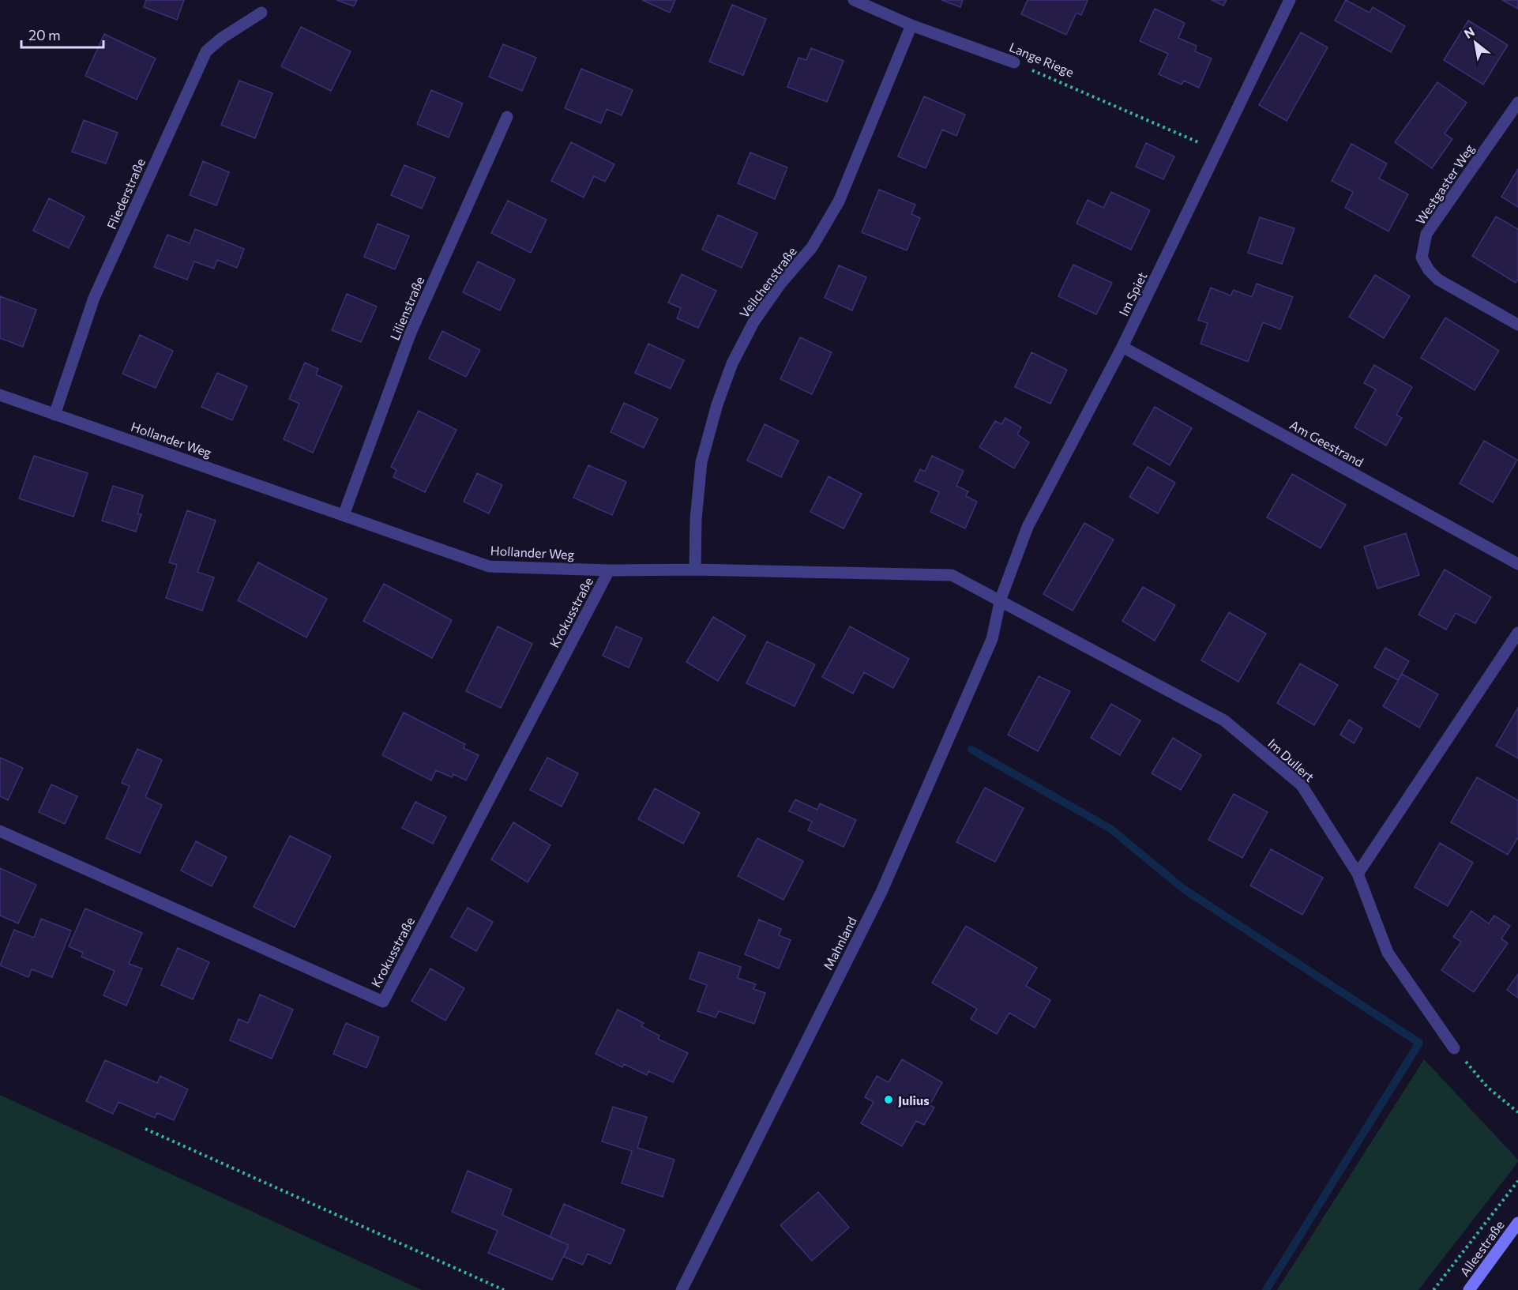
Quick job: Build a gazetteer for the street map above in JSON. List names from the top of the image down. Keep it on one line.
{"streets":{"main road":["Alleestraße"],"street":["Lange Riege","Westgaster Weg","Fliederstraße","Veilchenstraße","Im Spiet","Lilienstraße","Hollander Weg","Am Geestrand","Krokusstraße","Im Dullert","Mahnland"]},"crossings":[["Lange Riege","Veilchenstraße"],["Lange Riege","Im Spiet"],["Fliederstraße","Hollander Weg"],["Veilchenstraße","Hollander Weg"],["Im Spiet","Hollander Weg"],["Im Spiet","Am Geestrand"],["Im Spiet","Im Dullert"],["Im Spiet","Mahnland"],["Lilienstraße","Hollander Weg"],["Hollander Weg","Krokusstraße"],["Hollander Weg","Im Dullert"],["Hollander Weg","Mahnland"],["Im Dullert","Mahnland"]],"places":["Julius"],"scale_bar":"20 m","north":"top left"}
